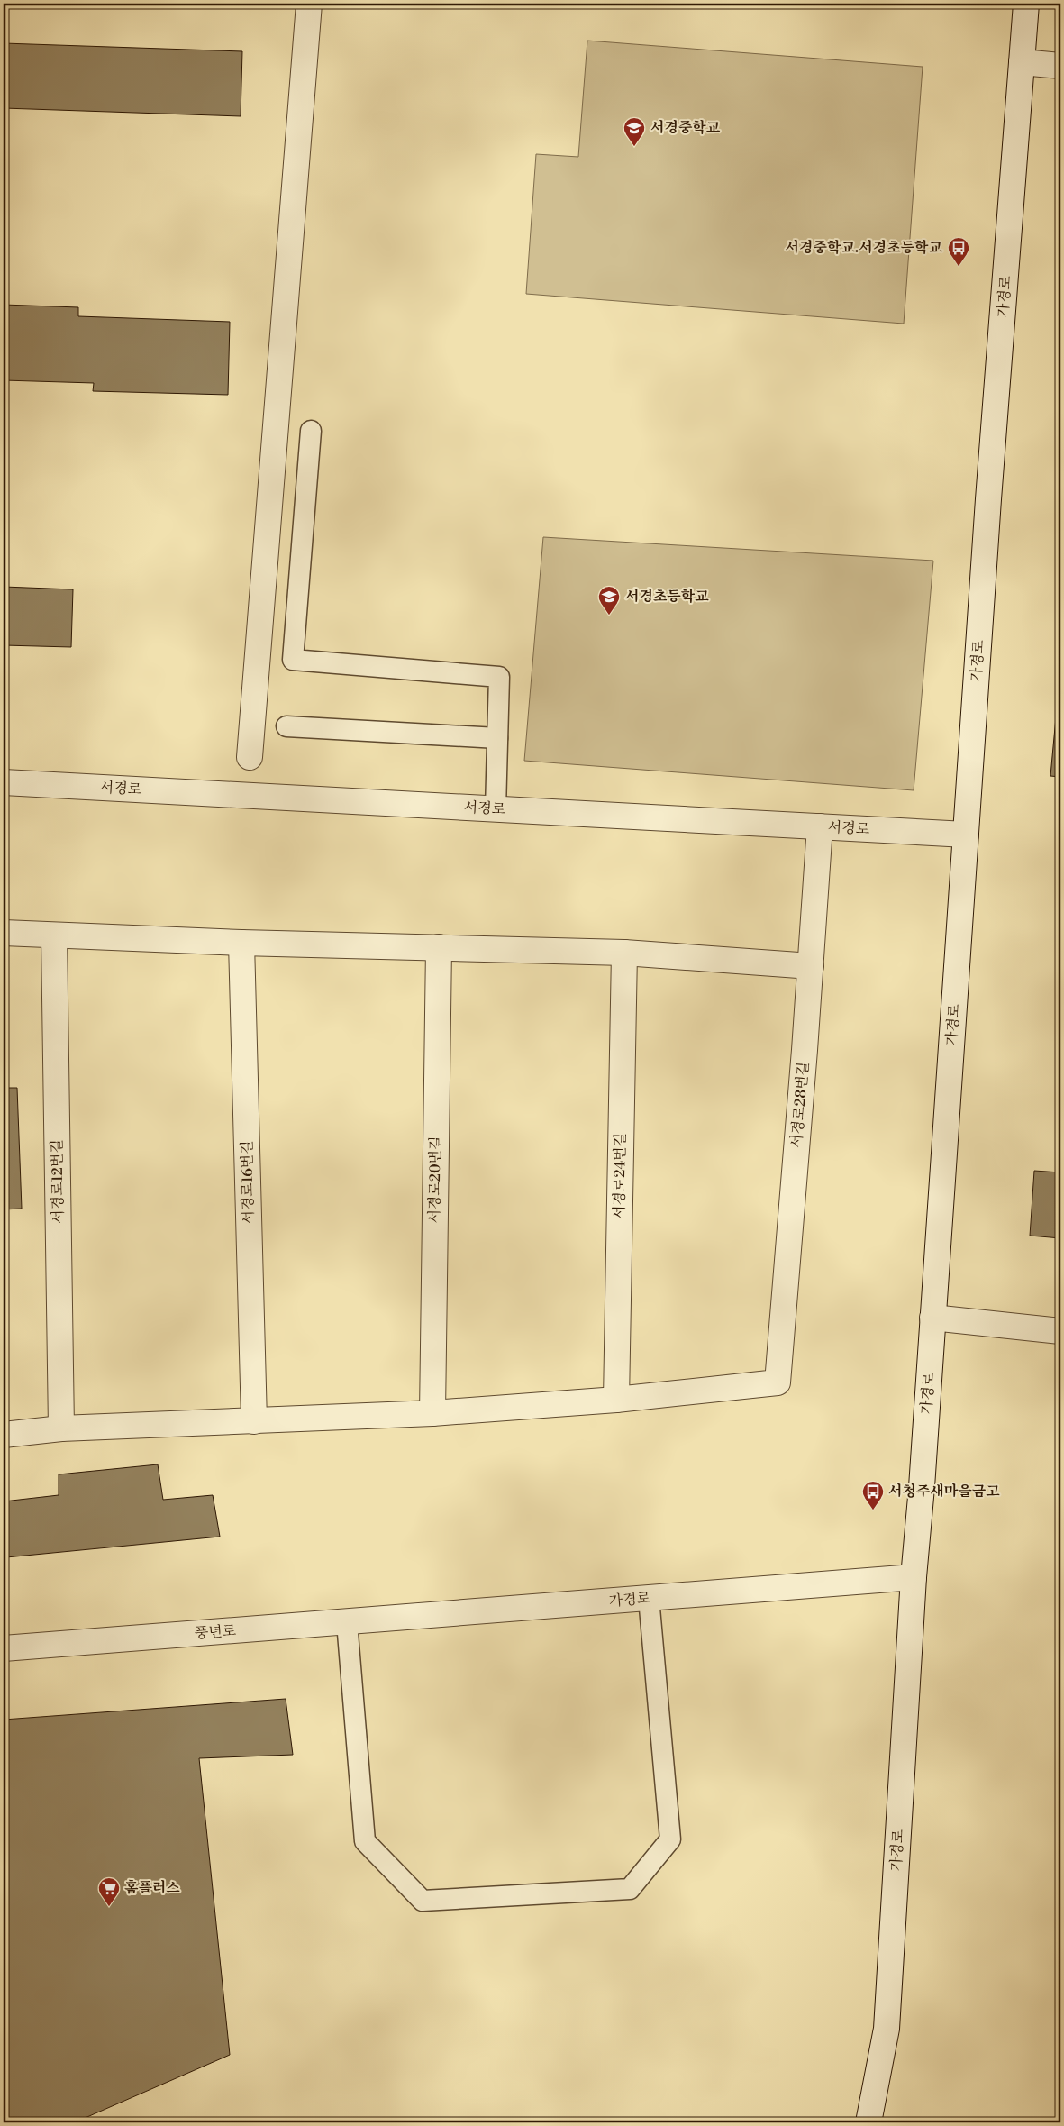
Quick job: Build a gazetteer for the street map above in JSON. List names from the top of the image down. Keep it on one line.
{"streets":{"street":["가경로","서경로","서경로28번길","서경로24번길","서경로20번길","서경로12번길","서경로16번길","풍년로"]},"crossings":[["가경로","서경로"],["가경로","풍년로"],["서경로","서경로28번길"],["서경로28번길","서경로24번길"]],"places":{"school or university":["서경중학교","서경초등학교"],"bus stop":["서경중학교.서경초등학교","서청주새마을금고"],"supermarket":["홈플러스"]}}
